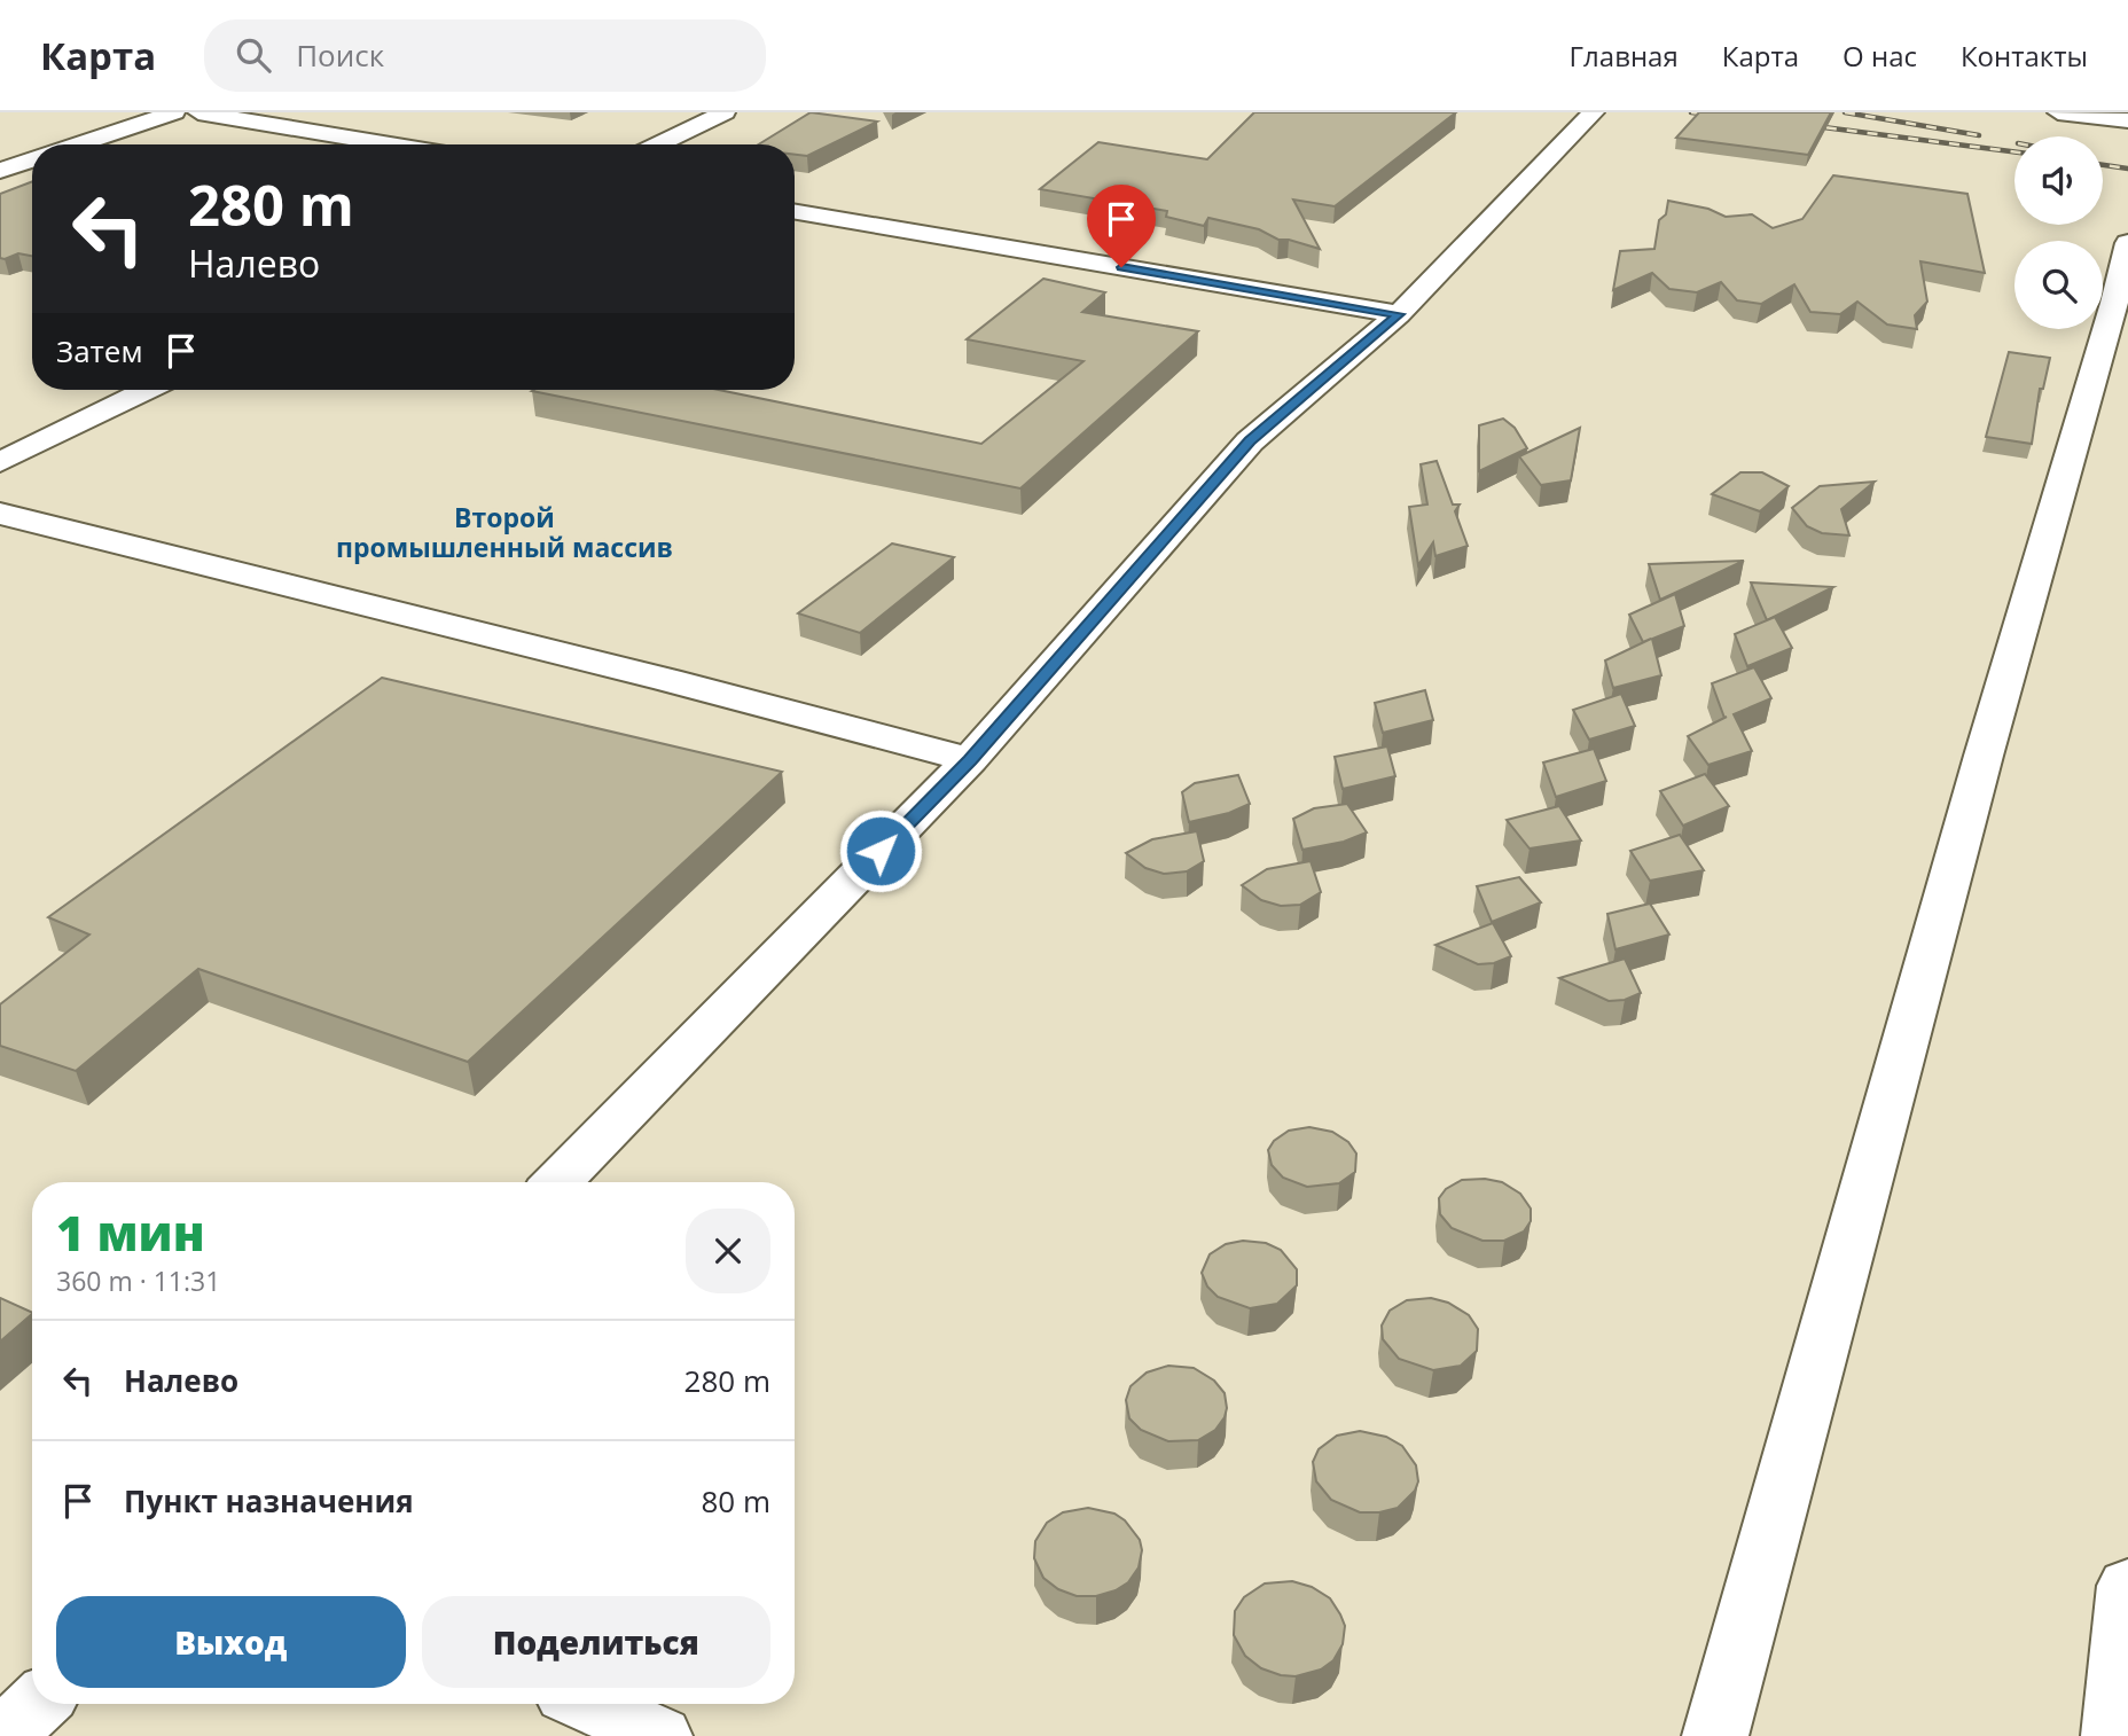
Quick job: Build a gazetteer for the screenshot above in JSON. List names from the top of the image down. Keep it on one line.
{"districts":["Второй промышленный массив"],"page":{"header":"Карта","search":"Поиск","nav":["Главная","Карта","О нас","Контакты"],"turn":["280 m","Налево"],"then":"Затем","heading":["1 мин","360 m · 11:31"],"list":[{"name":"Налево","value":"280 m"},{"name":"Пункт назначения","value":"80 m"}],"buttons":["Выход","Поделиться"]}}
